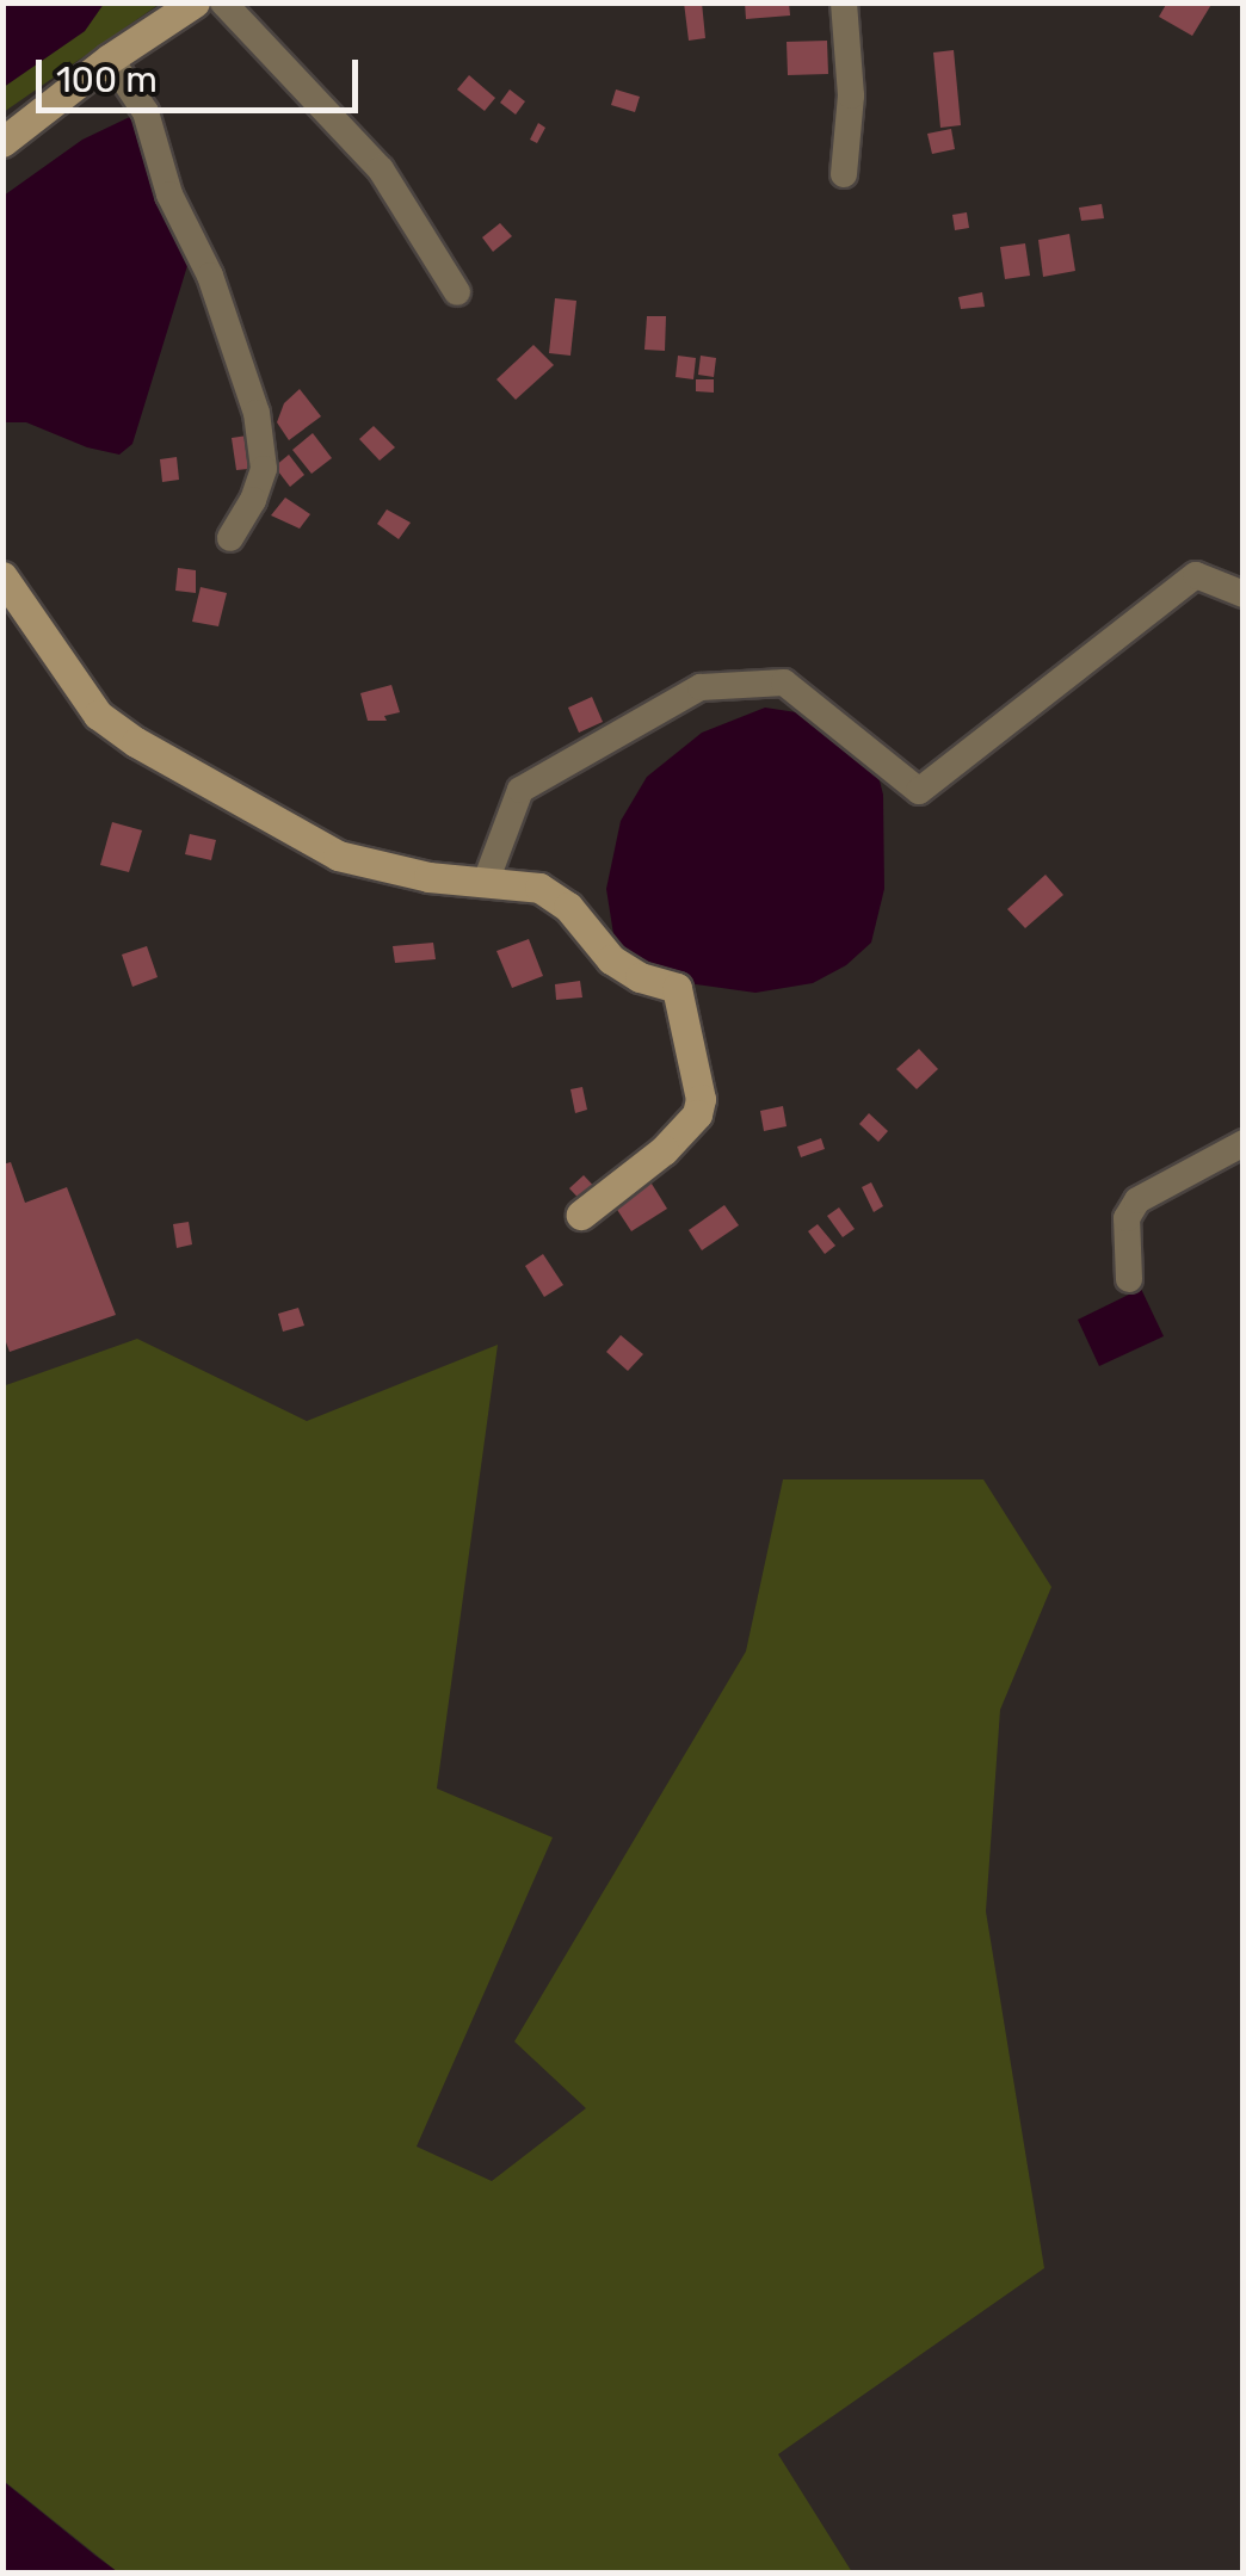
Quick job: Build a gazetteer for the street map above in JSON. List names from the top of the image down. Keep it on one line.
{"scale_bar":"100 m"}
